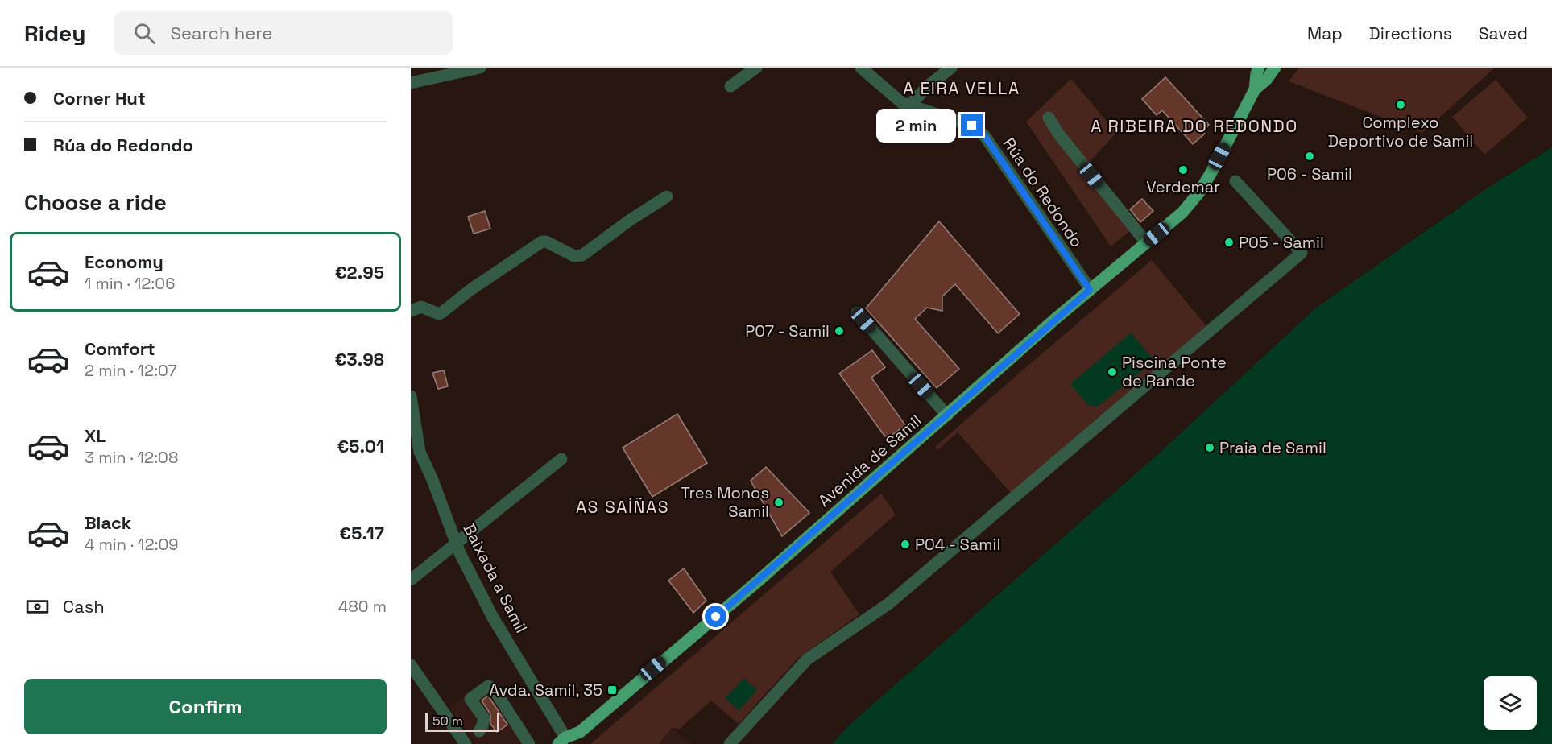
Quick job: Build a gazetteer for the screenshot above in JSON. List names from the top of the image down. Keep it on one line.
{"streets":{"main road":["Avenida de Samil"],"street":["Rúa do Redondo","Baixada a Samil"]},"crossings":[["Rúa do Redondo","Avenida de Samil"],["Avenida de Samil","Baixada a Samil"]],"districts":["A EIRA VELLA","A RIBEIRA DO REDONDO","AS SAÍÑAS"],"places":{"other":["Complexo Deportivo de Samil","P06 - Samil","Verdemar","P05 - Samil","P07 - Samil","Piscina Ponte de Rande","Praia de Samil","Tres Monos Samil","P04 - Samil"],"transit":["Avda. Samil, 35"]},"scale_bar":"50 m","page":{"header":"Ridey","search":"Search here","nav":["Map","Directions","Saved"],"banner":["Corner Hut","Rúa do Redondo"],"bubble":"2 min","heading":"Choose a ride","list":[{"name":"Economy","note":"1 min · 12:06","value":"€2.95"},{"name":"Comfort","note":"2 min · 12:07","value":"€3.98"},{"name":"XL","note":"3 min · 12:08","value":"€5.01"},{"name":"Black","note":"4 min · 12:09","value":"€5.17"}],"pay":["Cash","480 m"],"buttons":"Confirm","scale":"50 m"}}
